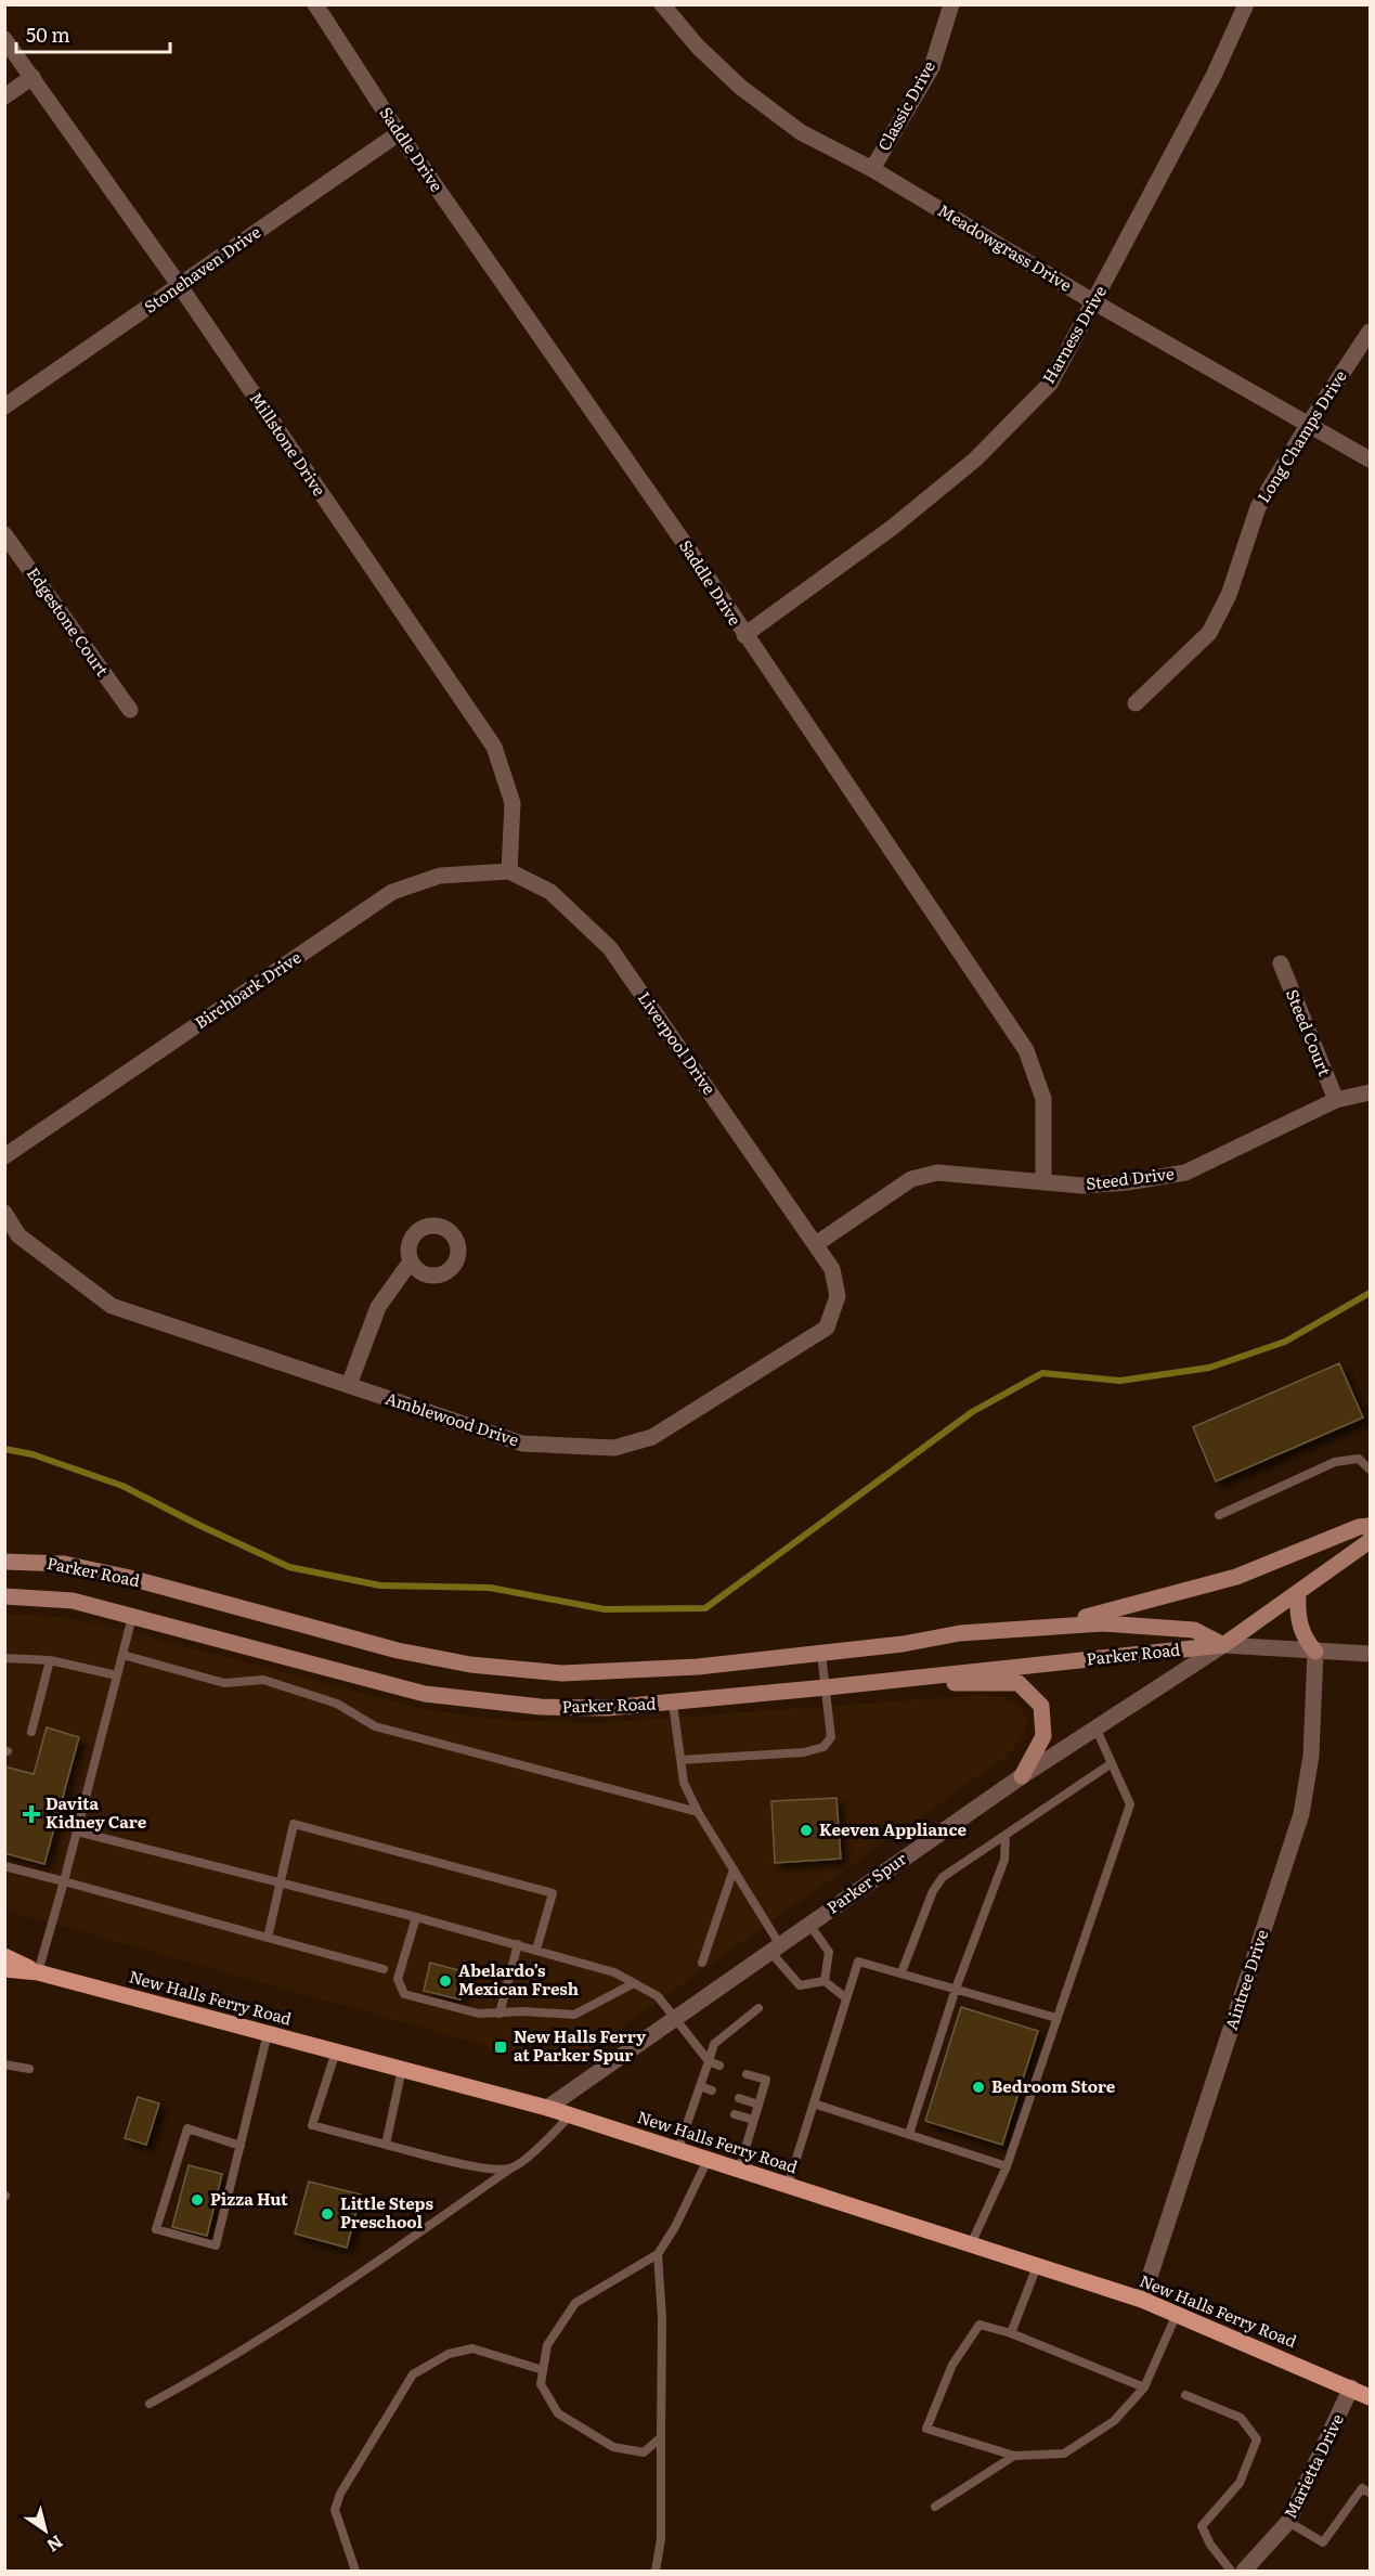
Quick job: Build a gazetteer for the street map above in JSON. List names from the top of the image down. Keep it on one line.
{"streets":{"main road":["Parker Road","New Halls Ferry Road"],"street":["Classic Drive","Saddle Drive","Meadowgrass Drive","Stonehaven Drive","Harness Drive","Long Champs Drive","Millstone Drive","Edgestone Court","Birchbark Drive","Steed Court","Liverpool Drive","Steed Drive","Amblewood Drive","Parker Spur","Aintree Drive","Marietta Drive"]},"crossings":[["Classic Drive","Meadowgrass Drive"],["Saddle Drive","Stonehaven Drive"],["Saddle Drive","Harness Drive"],["Saddle Drive","Steed Drive"],["Meadowgrass Drive","Harness Drive"],["Meadowgrass Drive","Long Champs Drive"],["Stonehaven Drive","Millstone Drive"],["Millstone Drive","Birchbark Drive"],["Millstone Drive","Liverpool Drive"],["Birchbark Drive","Liverpool Drive"],["Steed Court","Steed Drive"],["Liverpool Drive","Steed Drive"],["Liverpool Drive","Amblewood Drive"],["Steed Drive","Amblewood Drive"],["Parker Road","Parker Spur"],["Parker Spur","New Halls Ferry Road"],["Aintree Drive","New Halls Ferry Road"],["New Halls Ferry Road","Marietta Drive"]],"places":{"health":["Davita Kidney Care"],"other":["Keeven Appliance","Abelardo’s Mexican Fresh","Bedroom Store","Pizza Hut","Little Steps Preschool"],"transit":["New Halls Ferry at Parker Spur"]},"scale_bar":"50 m","north":"bottom right"}
